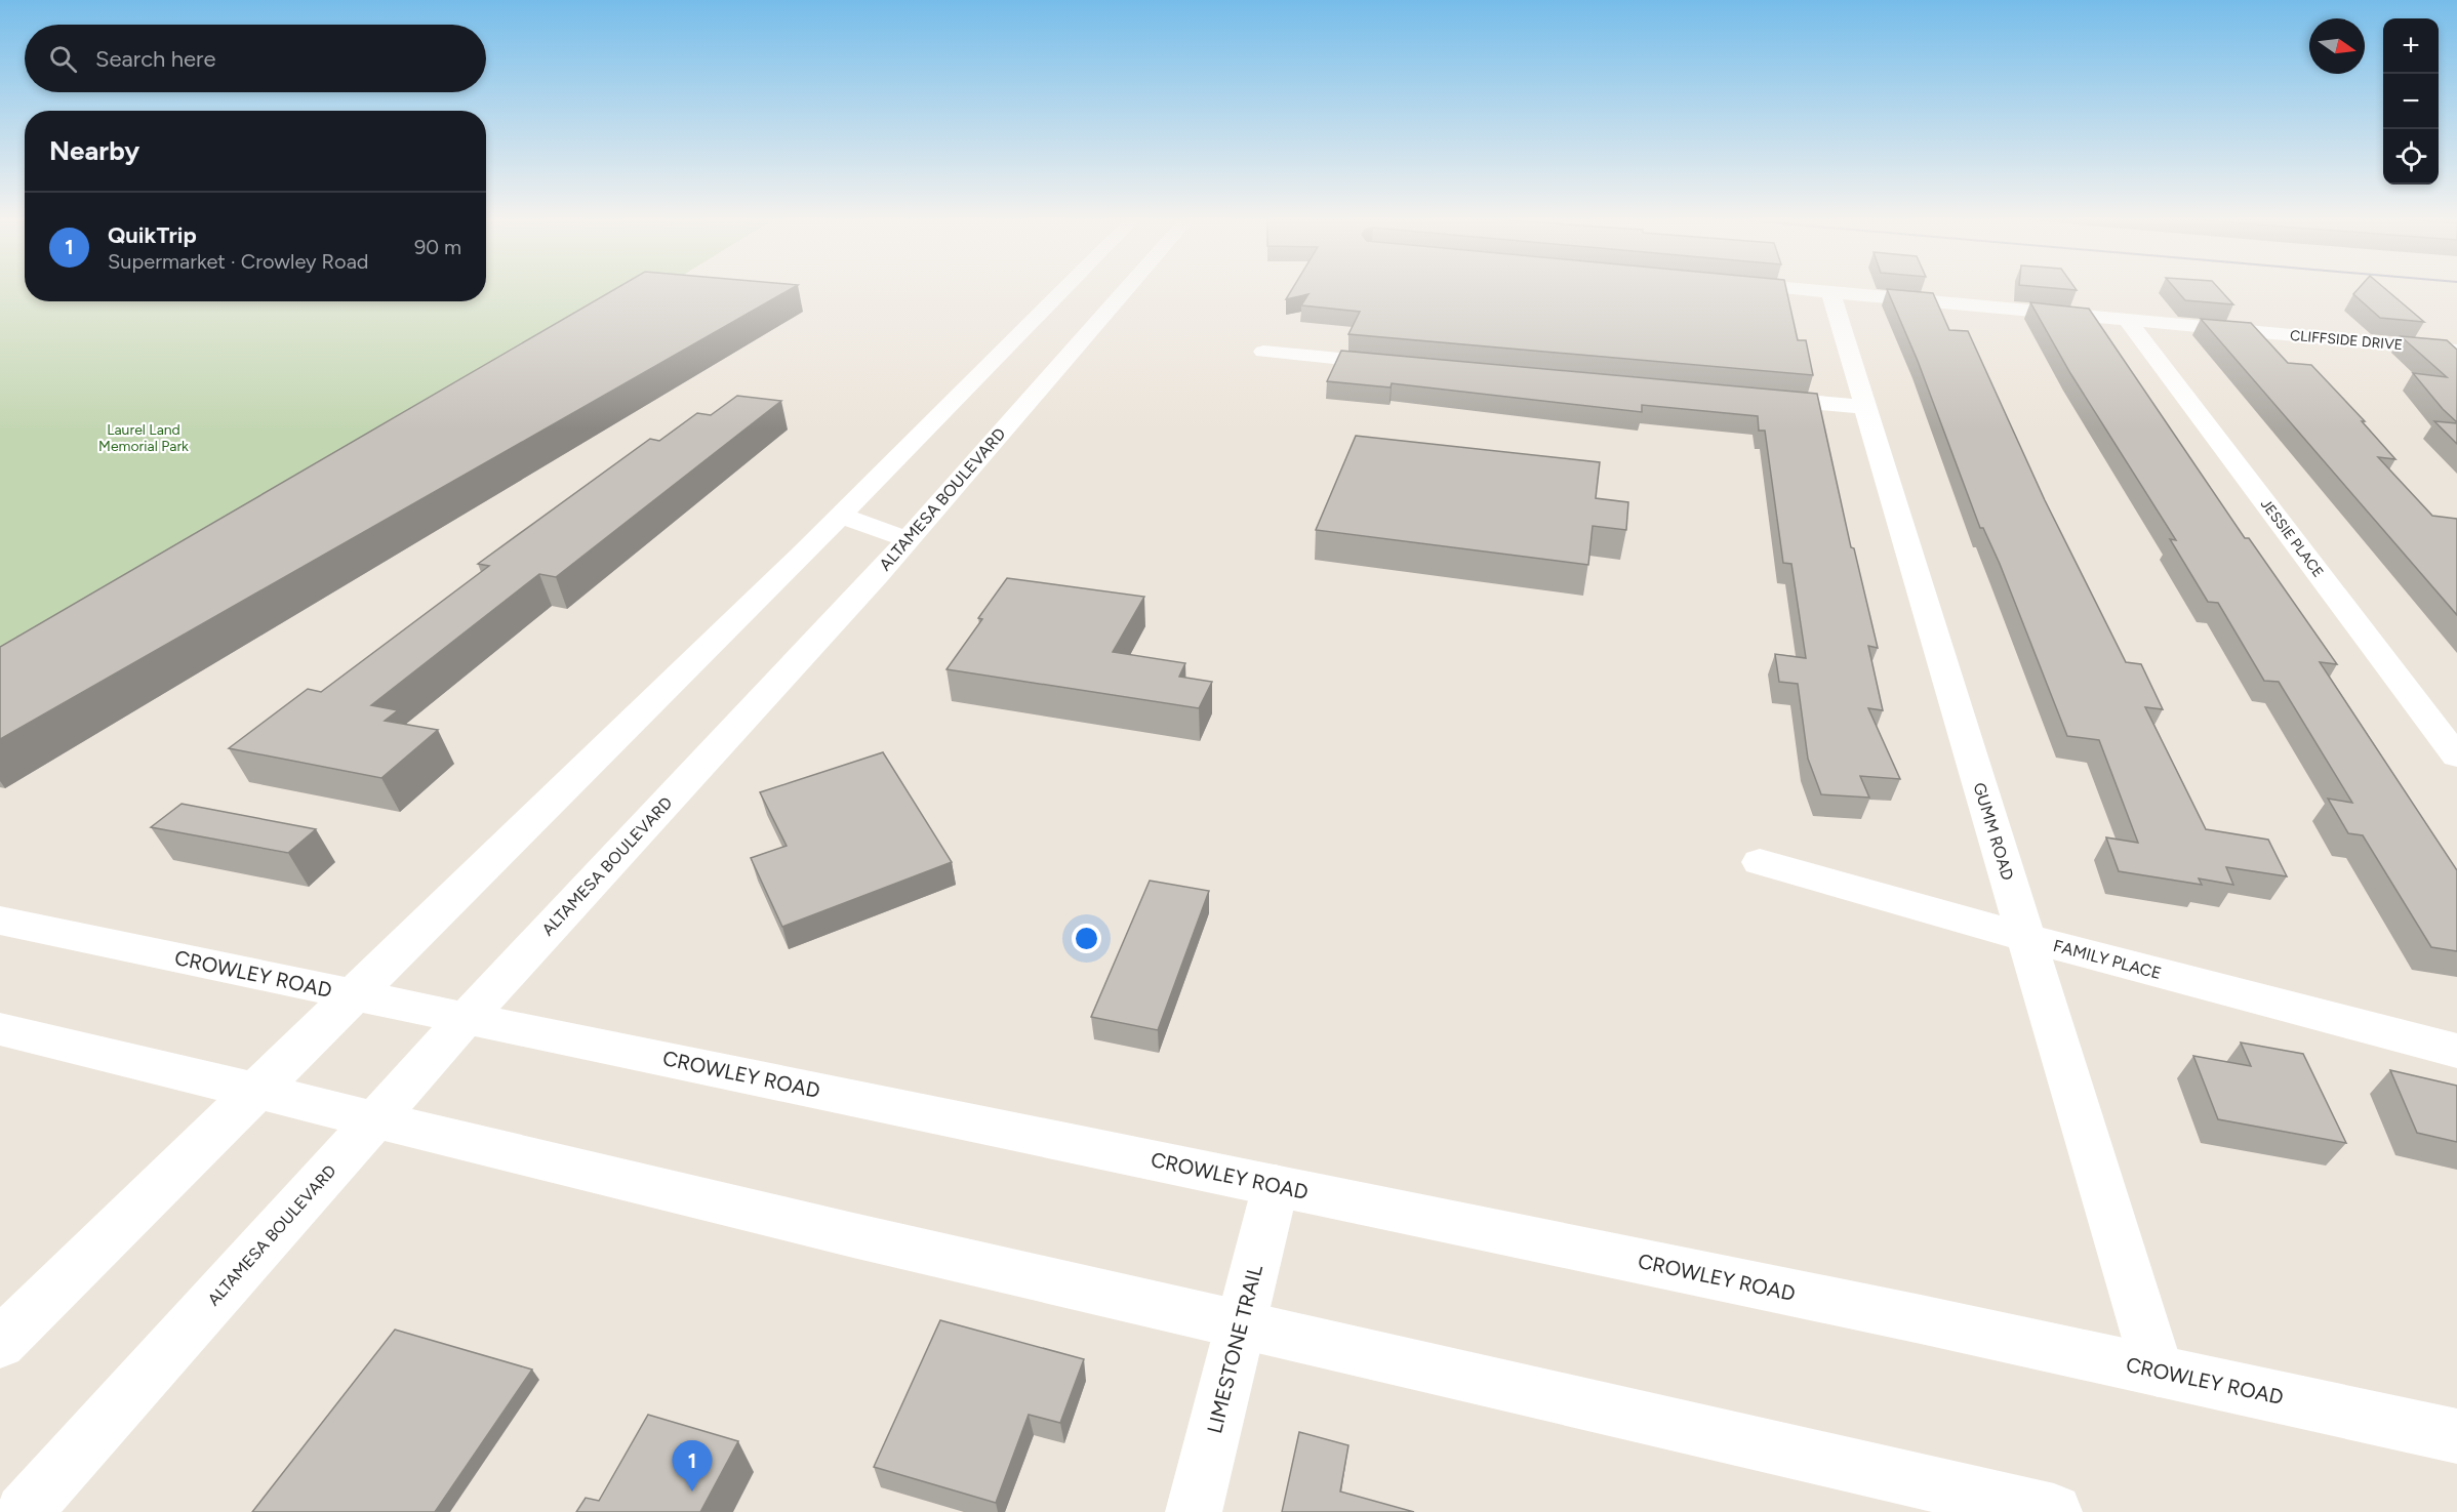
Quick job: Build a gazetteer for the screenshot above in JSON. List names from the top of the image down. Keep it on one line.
{"streets":{"main road":["CLIFFSIDE DRIVE","ALTAMESA BOULEVARD","JESSIE PLACE","GUMM ROAD","FAMILY PLACE","CROWLEY ROAD","LIMESTONE TRAIL"]},"crossings":[["CLIFFSIDE DRIVE","JESSIE PLACE"],["CLIFFSIDE DRIVE","GUMM ROAD"],["ALTAMESA BOULEVARD","CROWLEY ROAD"],["GUMM ROAD","FAMILY PLACE"],["GUMM ROAD","CROWLEY ROAD"],["CROWLEY ROAD","LIMESTONE TRAIL"]],"parks":["Laurel Land Memorial Park"],"north":"right","page":{"map_buttons":["+","−"],"search":"Search here","heading":"Nearby","list":[{"mark":"1","name":"QuikTrip","note":"Supermarket · Crowley Road","value":"90 m"}],"pins":"1"}}
